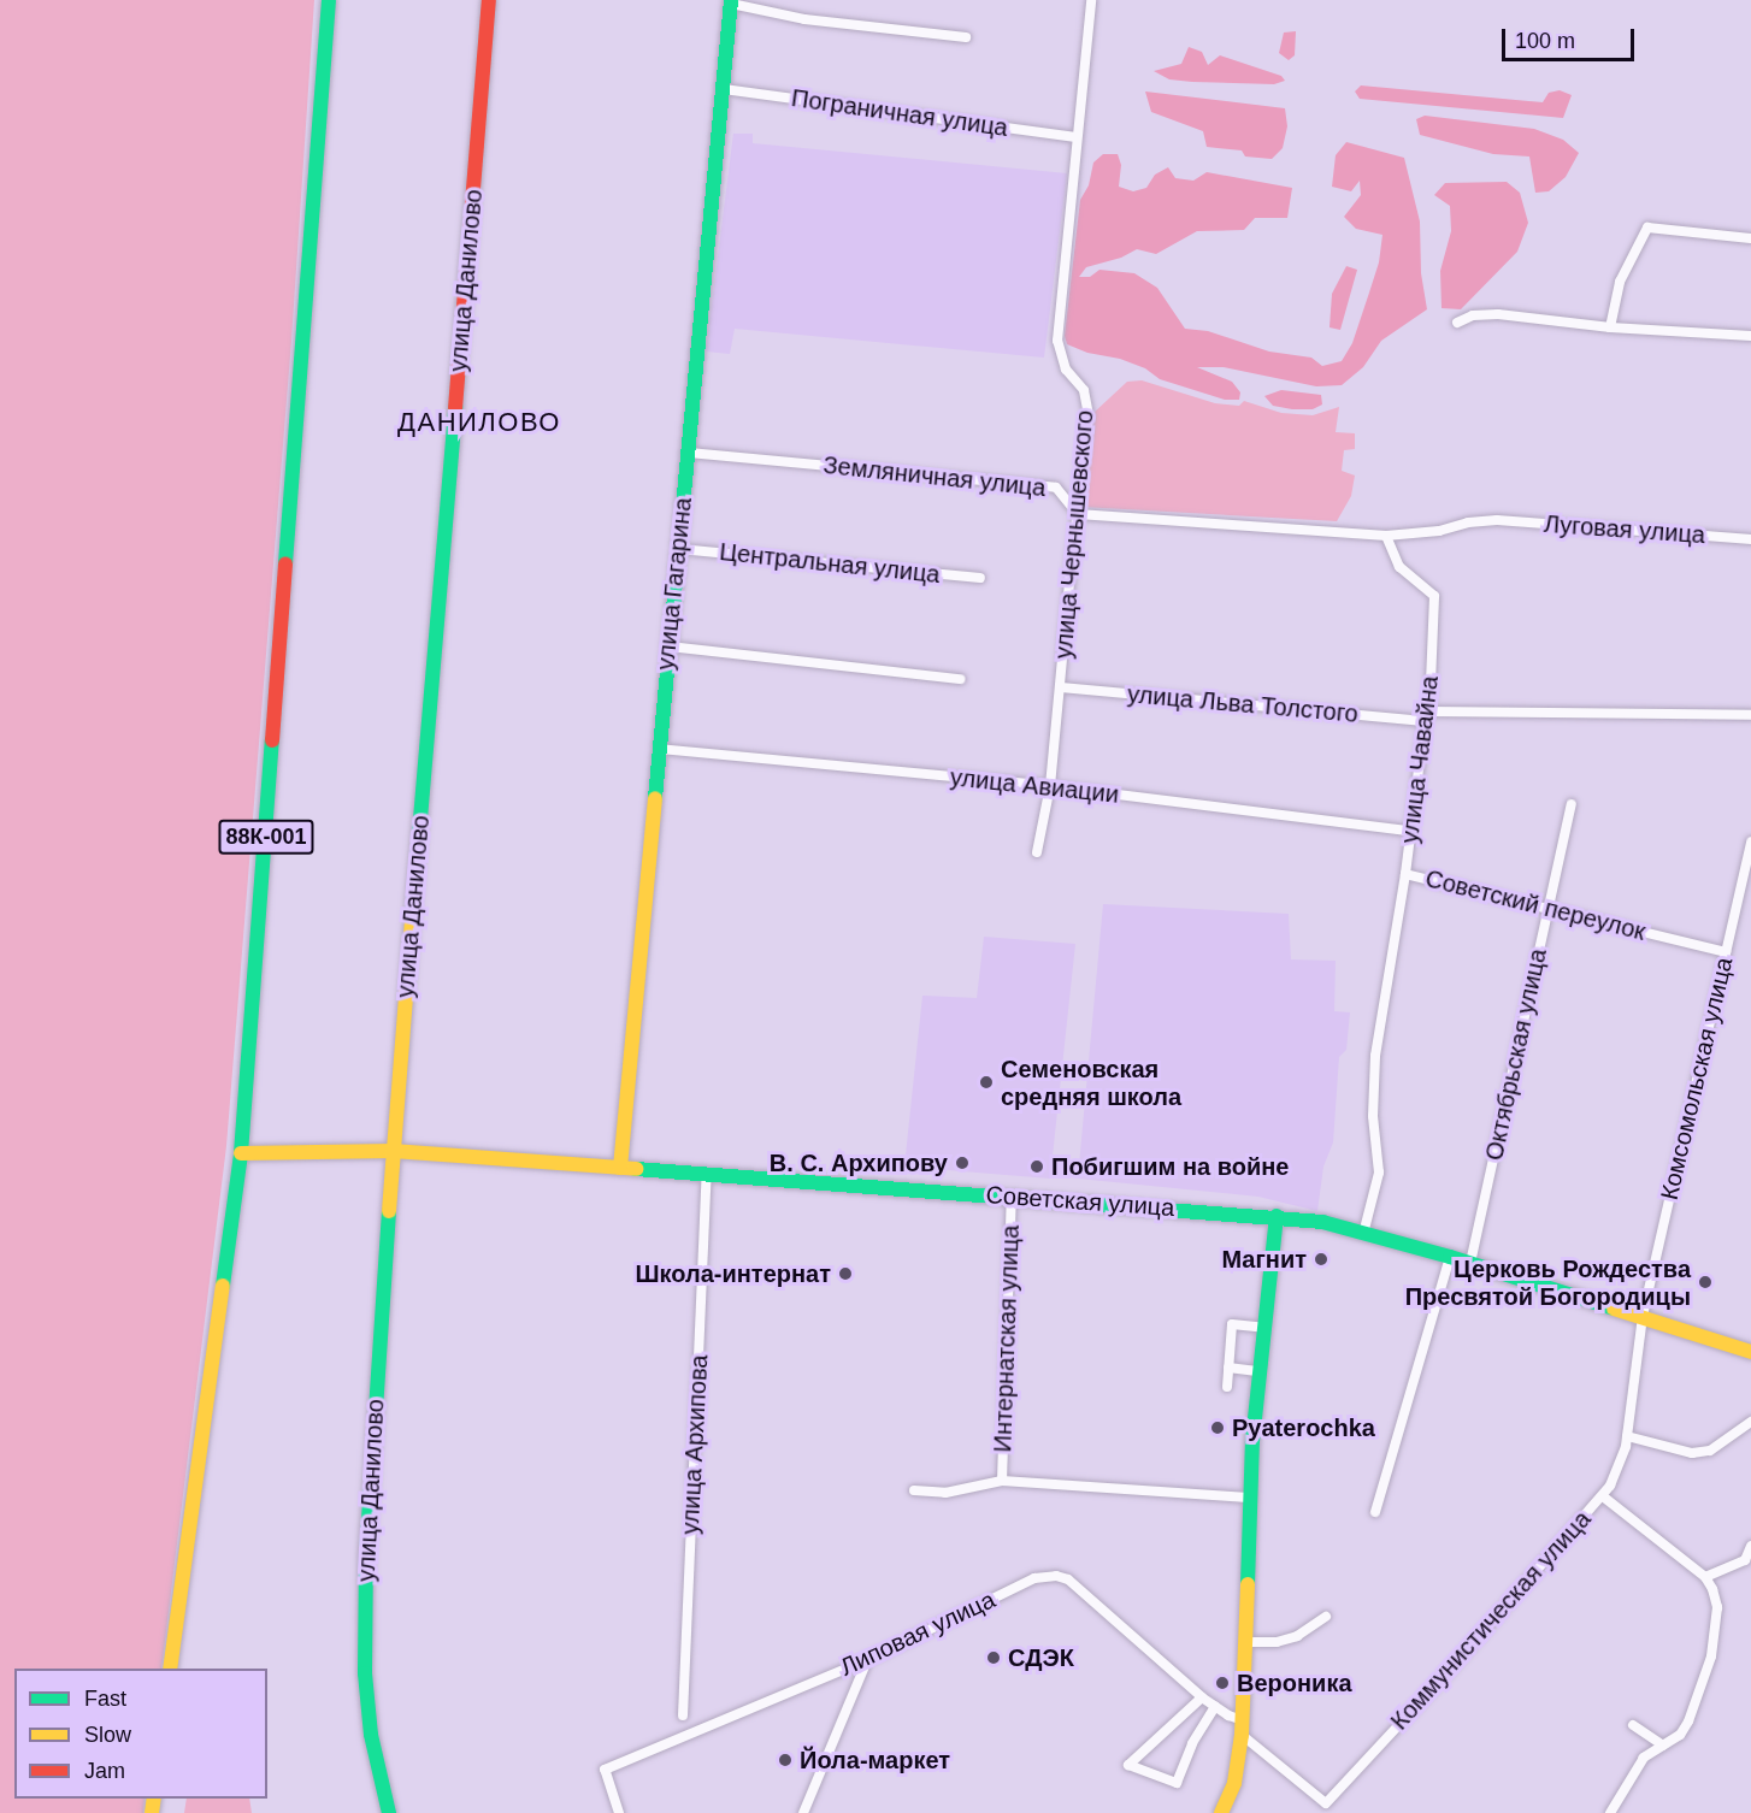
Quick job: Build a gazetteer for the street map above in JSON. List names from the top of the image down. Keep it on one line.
{"streets":{"main road":["улица Данилово","улица Гагарина","88К-001","Советская улица"],"street":["Пограничная улица","Земляничная улица","Луговая улица","улица Чернышевского","Центральная улица","улица Льва Толстого","улица Чавайна","улица Авиации","Советский переулок","Октябрьская улица","Комсомольская улица","Интернатская улица","улица Архипова","Коммунистическая улица","Липовая улица"]},"crossings":[["Пограничная улица","улица Чернышевского"],["Пограничная улица","улица Гагарина"],["улица Данилово","Советская улица"],["Земляничная улица","Луговая улица"],["Земляничная улица","улица Чернышевского"],["Земляничная улица","улица Гагарина"],["Земляничная улица","улица Чавайна"],["улица Чернышевского","улица Льва Толстого"],["улица Чернышевского","улица Авиации"],["Центральная улица","улица Гагарина"],["улица Гагарина","улица Авиации"],["улица Гагарина","Советская улица"],["улица Льва Толстого","улица Чавайна"],["улица Чавайна","улица Авиации"],["улица Чавайна","Советский переулок"],["88К-001","Советская улица"],["Советский переулок","Октябрьская улица"],["Советский переулок","Комсомольская улица"],["Советский переулок","Советская улица"],["Октябрьская улица","Советская улица"],["Комсомольская улица","Советская улица"],["Комсомольская улица","Коммунистическая улица"],["Советская улица","Интернатская улица"],["Советская улица","улица Архипова"],["Советская улица","Коммунистическая улица"],["Коммунистическая улица","Липовая улица"]],"districts":["ДАНИЛОВО"],"places":["Семеновская средняя школа","В. С. Архипову","Побигшим на войне","Магнит","Школа-интернат","Церковь Рождества Пресвятой Богородицы","Pyaterochka","СДЭК","Вероника","Йола-маркет"],"legend":["Fast","Slow","Jam"],"scale_bar":"100 m"}
